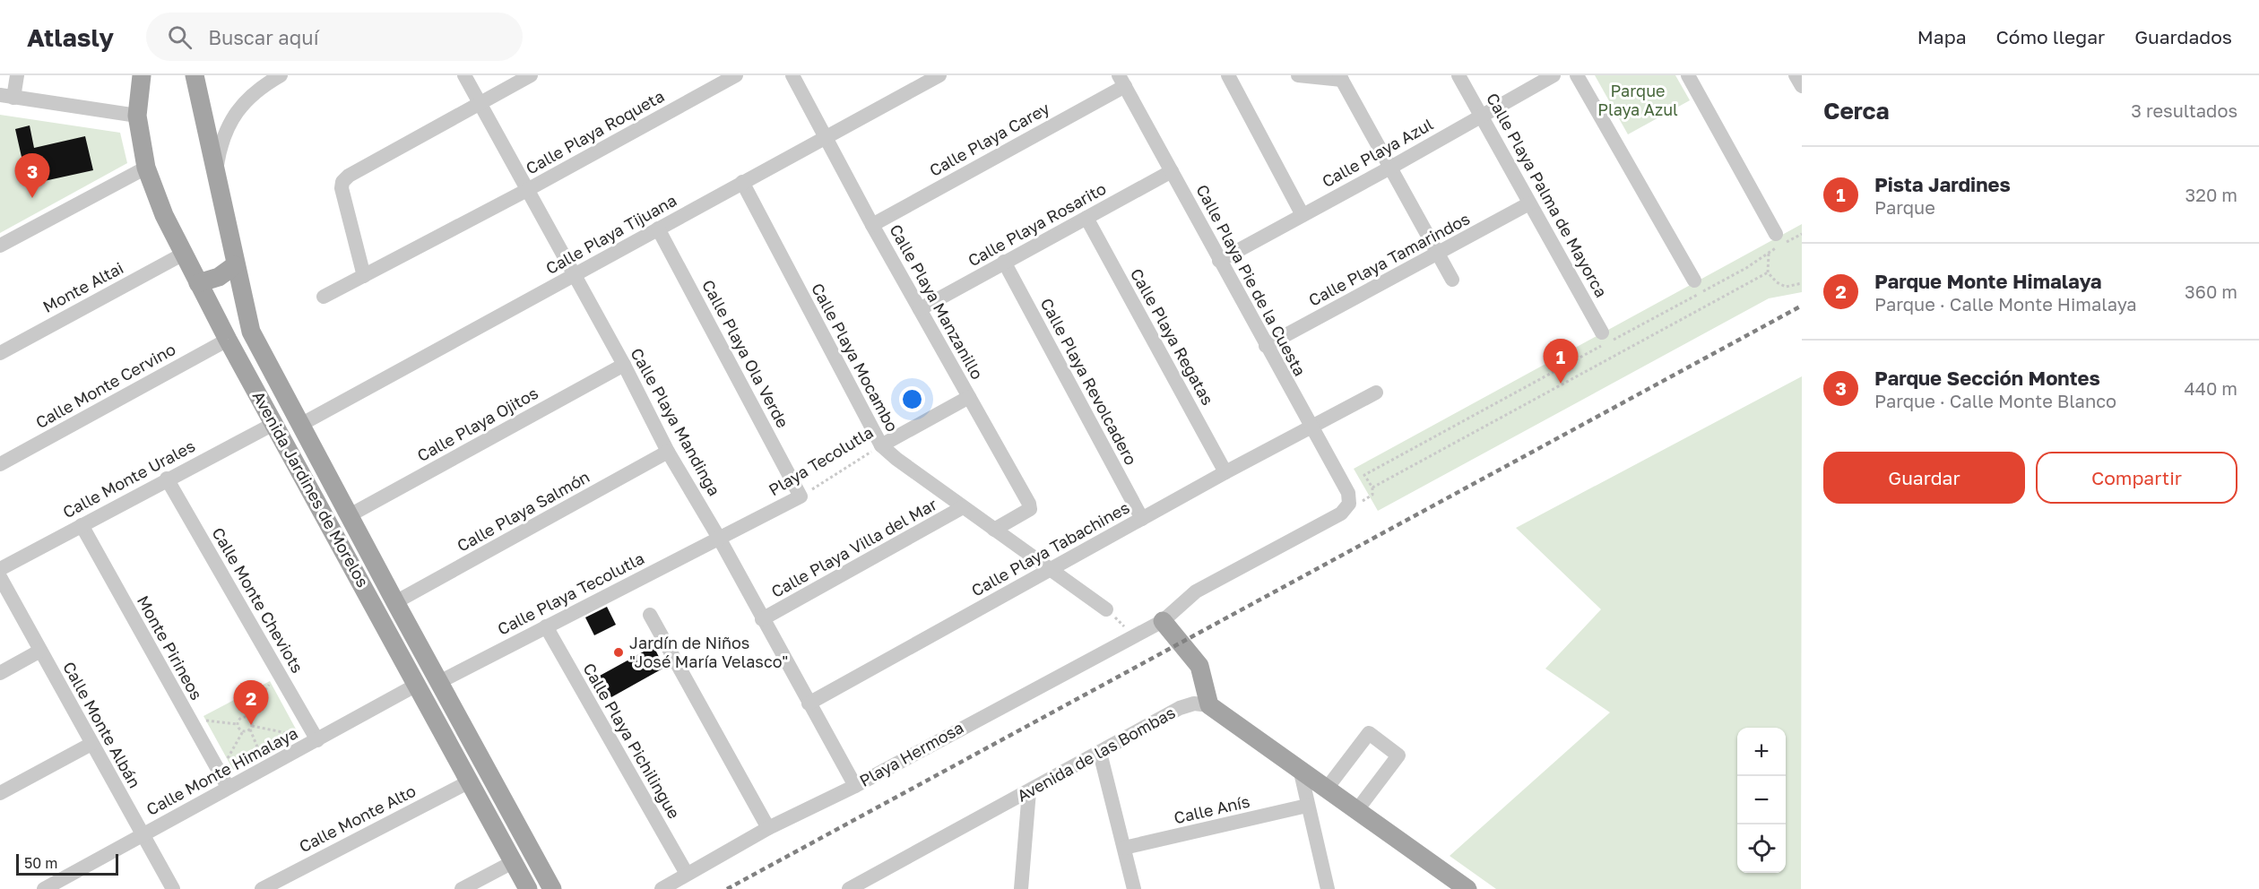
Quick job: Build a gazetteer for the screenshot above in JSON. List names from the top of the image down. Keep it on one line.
{"streets":{"main road":["Avenida Jardines de Morelos"],"street":["Calle Playa Roqueta","Calle Playa Carey","Calle Playa Azul","Calle Playa Palma de Mayorca","Calle Playa Rosarito","Calle Playa Tijuana","Calle Playa Tamarindos","Calle Playa Pie de la Cuesta","Monte Altai","Calle Playa Manzanillo","Calle Playa Regatas","Calle Playa Ola Verde","Calle Playa Mocambo","Calle Playa Revolcadero","Calle Monte Cervino","Calle Playa Mandinga","Calle Playa Ojitos","Playa Tecolutla","Calle Monte Urales","Calle Playa Salmón","Calle Playa Villa del Mar","Calle Playa Tabachines","Calle Playa Tecolutla","Calle Monte Cheviots","Monte Pirineos","Calle Monte Albán","Calle Playa Pichilingue","Playa Hermosa","Avenida de las Bombas","Calle Monte Himalaya","Calle Anís","Calle Monte Alto"]},"crossings":[["Calle Playa Roqueta","Calle Playa Mandinga"],["Calle Playa Carey","Calle Playa Pie de la Cuesta"],["Calle Playa Carey","Calle Playa Manzanillo"],["Calle Playa Azul","Calle Playa Palma de Mayorca"],["Calle Playa Azul","Calle Playa Pie de la Cuesta"],["Calle Playa Palma de Mayorca","Calle Playa Tamarindos"],["Calle Playa Rosarito","Calle Playa Pie de la Cuesta"],["Calle Playa Rosarito","Calle Playa Manzanillo"],["Calle Playa Rosarito","Calle Playa Regatas"],["Calle Playa Rosarito","Calle Playa Revolcadero"],["Calle Playa Tijuana","Calle Playa Manzanillo"],["Calle Playa Tijuana","Calle Playa Ola Verde"],["Calle Playa Tijuana","Calle Playa Mocambo"],["Calle Playa Tijuana","Calle Playa Mandinga"],["Calle Playa Tijuana","Avenida Jardines de Morelos"],["Calle Playa Tamarindos","Calle Playa Pie de la Cuesta"],["Calle Playa Pie de la Cuesta","Calle Playa Tabachines"],["Calle Playa Pie de la Cuesta","Playa Hermosa"],["Monte Altai","Avenida Jardines de Morelos"],["Calle Playa Manzanillo","Calle Playa Mocambo"],["Calle Playa Manzanillo","Playa Tecolutla"],["Calle Playa Regatas","Calle Playa Tabachines"],["Calle Playa Ola Verde","Playa Tecolutla"],["Calle Playa Mocambo","Playa Tecolutla"],["Calle Playa Mocambo","Calle Playa Villa del Mar"],["Calle Playa Mocambo","Calle Playa Tabachines"],["Calle Playa Revolcadero","Calle Playa Tabachines"],["Calle Monte Cervino","Avenida Jardines de Morelos"],["Calle Playa Mandinga","Calle Playa Ojitos"],["Calle Playa Mandinga","Playa Tecolutla"],["Calle Playa Mandinga","Calle Playa Salmón"],["Calle Playa Mandinga","Calle Playa Villa del Mar"],["Calle Playa Mandinga","Calle Playa Tabachines"],["Calle Playa Mandinga","Calle Playa Tecolutla"],["Calle Playa Mandinga","Playa Hermosa"],["Calle Playa Ojitos","Avenida Jardines de Morelos"],["Playa Tecolutla","Calle Playa Tecolutla"],["Calle Monte Urales","Avenida Jardines de Morelos"],["Calle Monte Urales","Calle Monte Cheviots"],["Calle Monte Urales","Monte Pirineos"],["Avenida Jardines de Morelos","Calle Playa Salmón"],["Avenida Jardines de Morelos","Calle Playa Tecolutla"],["Avenida Jardines de Morelos","Calle Monte Himalaya"],["Avenida Jardines de Morelos","Calle Monte Alto"],["Calle Playa Tecolutla","Calle Playa Pichilingue"],["Calle Monte Cheviots","Calle Monte Himalaya"],["Monte Pirineos","Calle Monte Himalaya"],["Calle Monte Albán","Calle Monte Himalaya"],["Calle Playa Pichilingue","Playa Hermosa"]],"parks":["Parque Playa Azul"],"places":["Jardín de Niños \"José María Velasco\""],"scale_bar":"50 m","page":{"header":"Atlasly","search":"Buscar aquí","nav":["Mapa","Cómo llegar","Guardados"],"heading":["Cerca","3 resultados"],"list":[{"mark":"1","name":"Pista Jardines","note":"Parque","value":"320 m"},{"mark":"2","name":"Parque Monte Himalaya","note":"Parque · Calle Monte Himalaya","value":"360 m"},{"mark":"3","name":"Parque Sección Montes","note":"Parque · Calle Monte Blanco","value":"440 m"}],"pins":["3","1","2"],"buttons":["Guardar","Compartir"],"map_buttons":["+","−"],"scale":"50 m"}}
